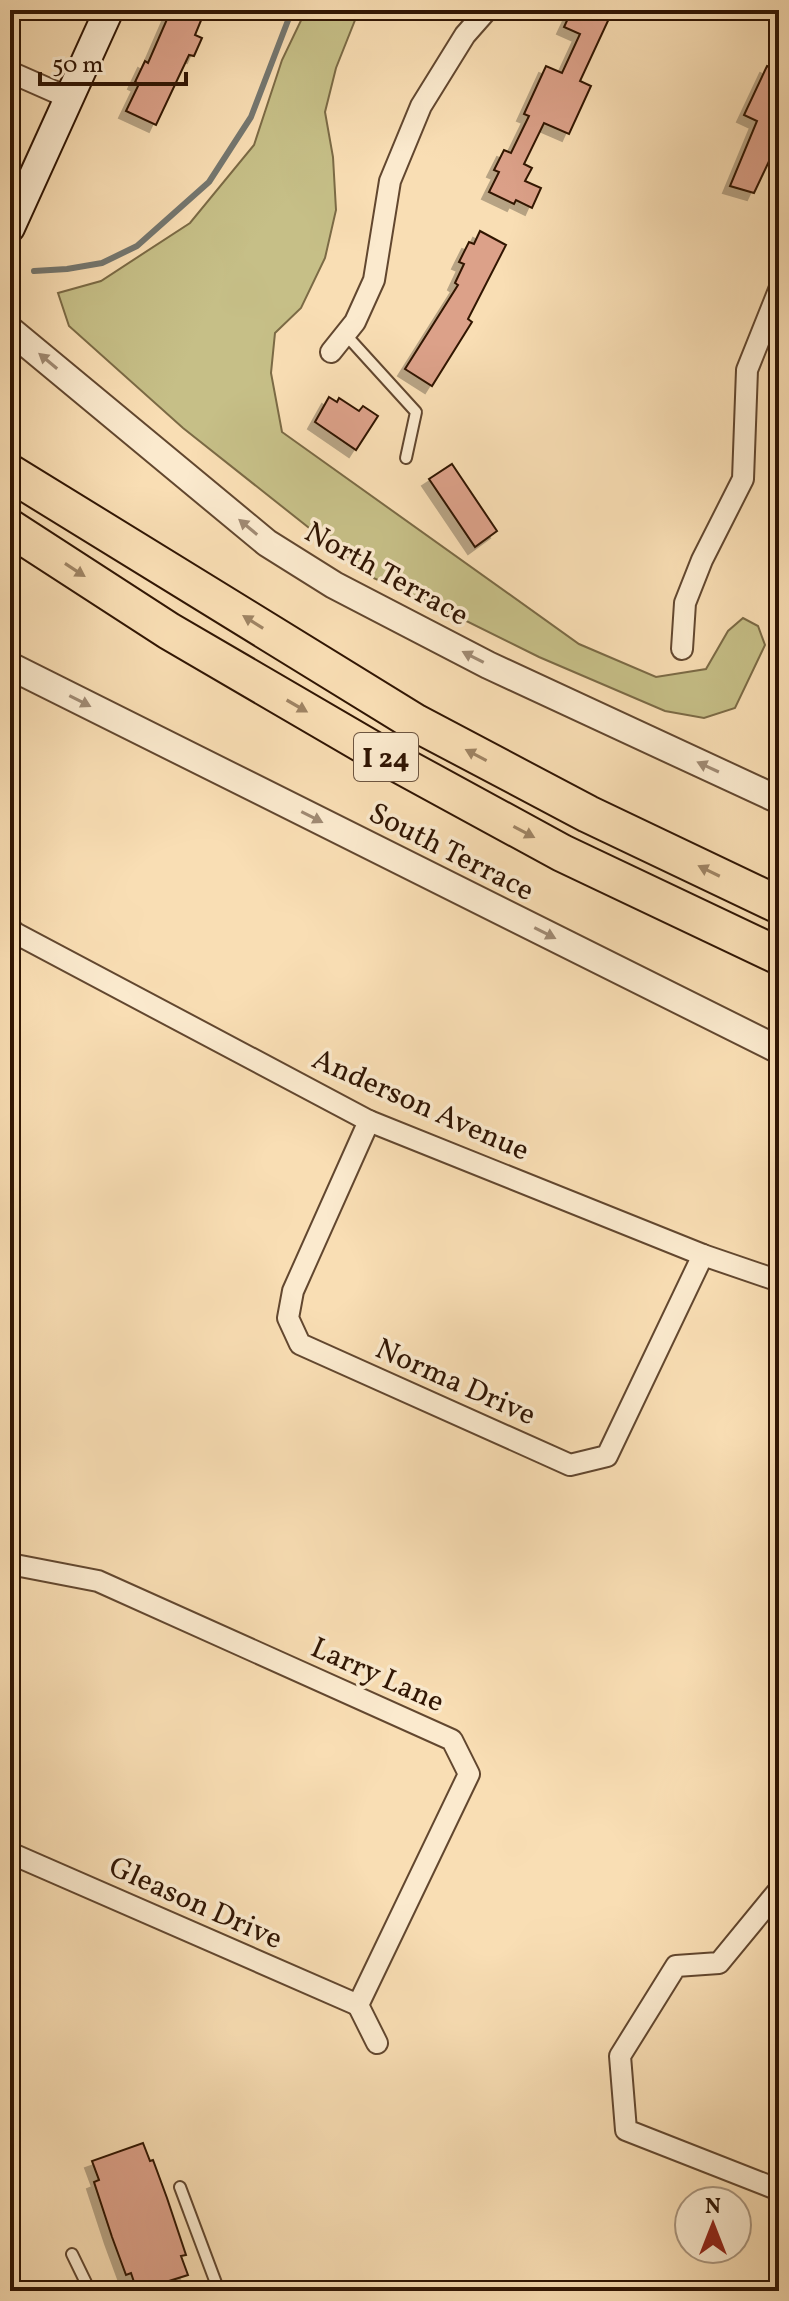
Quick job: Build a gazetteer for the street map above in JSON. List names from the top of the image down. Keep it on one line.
{"streets":{"highway":["I 24"],"street":["North Terrace","South Terrace","Anderson Avenue","Norma Drive","Larry Lane","Gleason Drive"]},"crossings":[["Anderson Avenue","Norma Drive"],["Larry Lane","Gleason Drive"]],"one_way":["North Terrace","South Terrace"],"scale_bar":"50 m","north":"top"}
